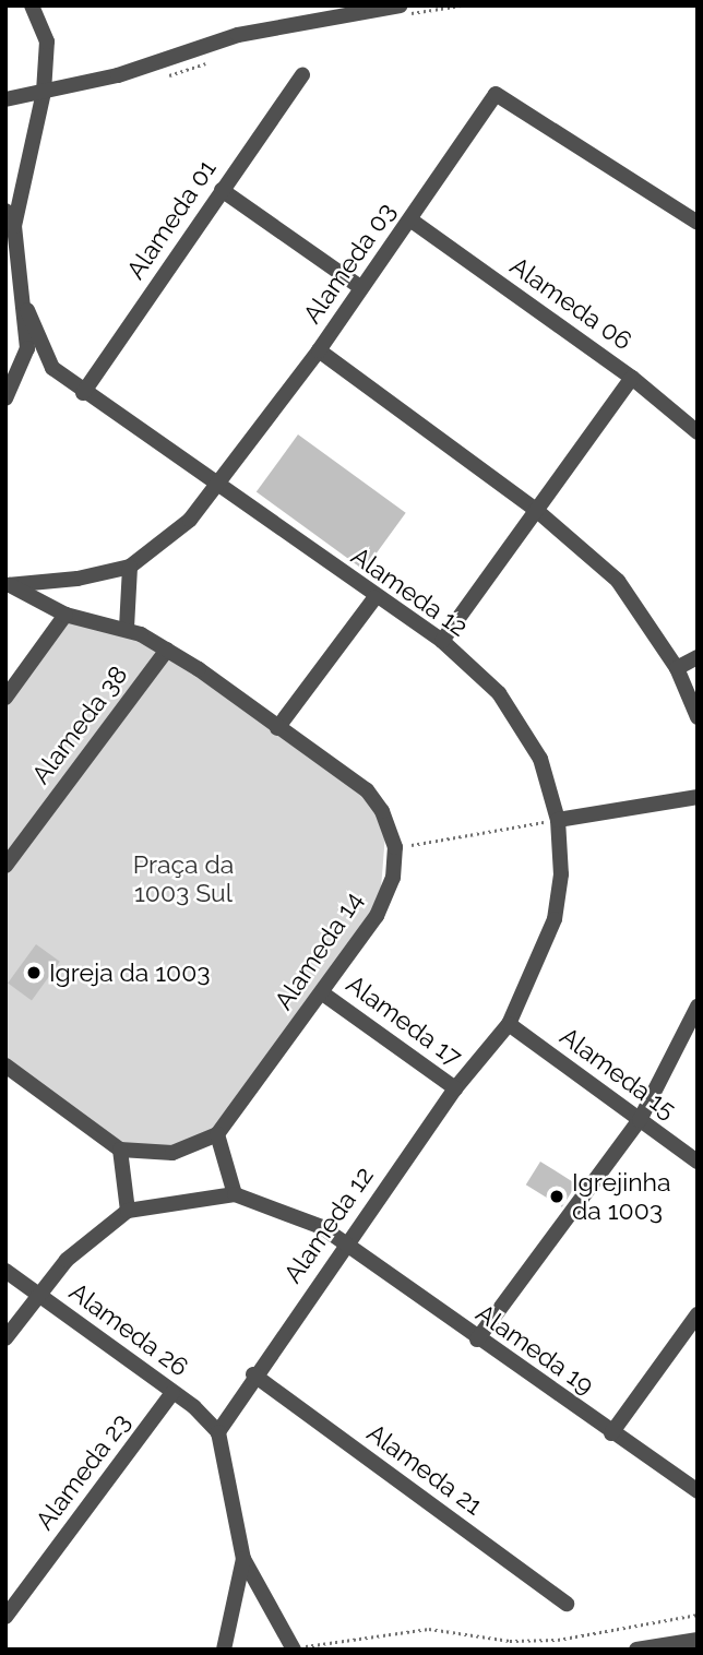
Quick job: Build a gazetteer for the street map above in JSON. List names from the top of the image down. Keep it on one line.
{"streets":{"street":["Alameda 01","Alameda 03","Alameda 06","Alameda 12","Alameda 38","Alameda 14","Alameda 17","Alameda 15","Alameda 26","Alameda 19","Alameda 21","Alameda 23"]},"crossings":[["Alameda 01","Alameda 12"],["Alameda 03","Alameda 06"],["Alameda 03","Alameda 12"],["Alameda 12","Alameda 17"],["Alameda 12","Alameda 15"],["Alameda 12","Alameda 26"],["Alameda 12","Alameda 19"],["Alameda 12","Alameda 21"],["Alameda 38","Alameda 14"],["Alameda 14","Alameda 17"],["Alameda 26","Alameda 23"]],"parks":["Praça da 1003 Sul"],"places":["Igreja da 1003","Igrejinha da 1003"]}
